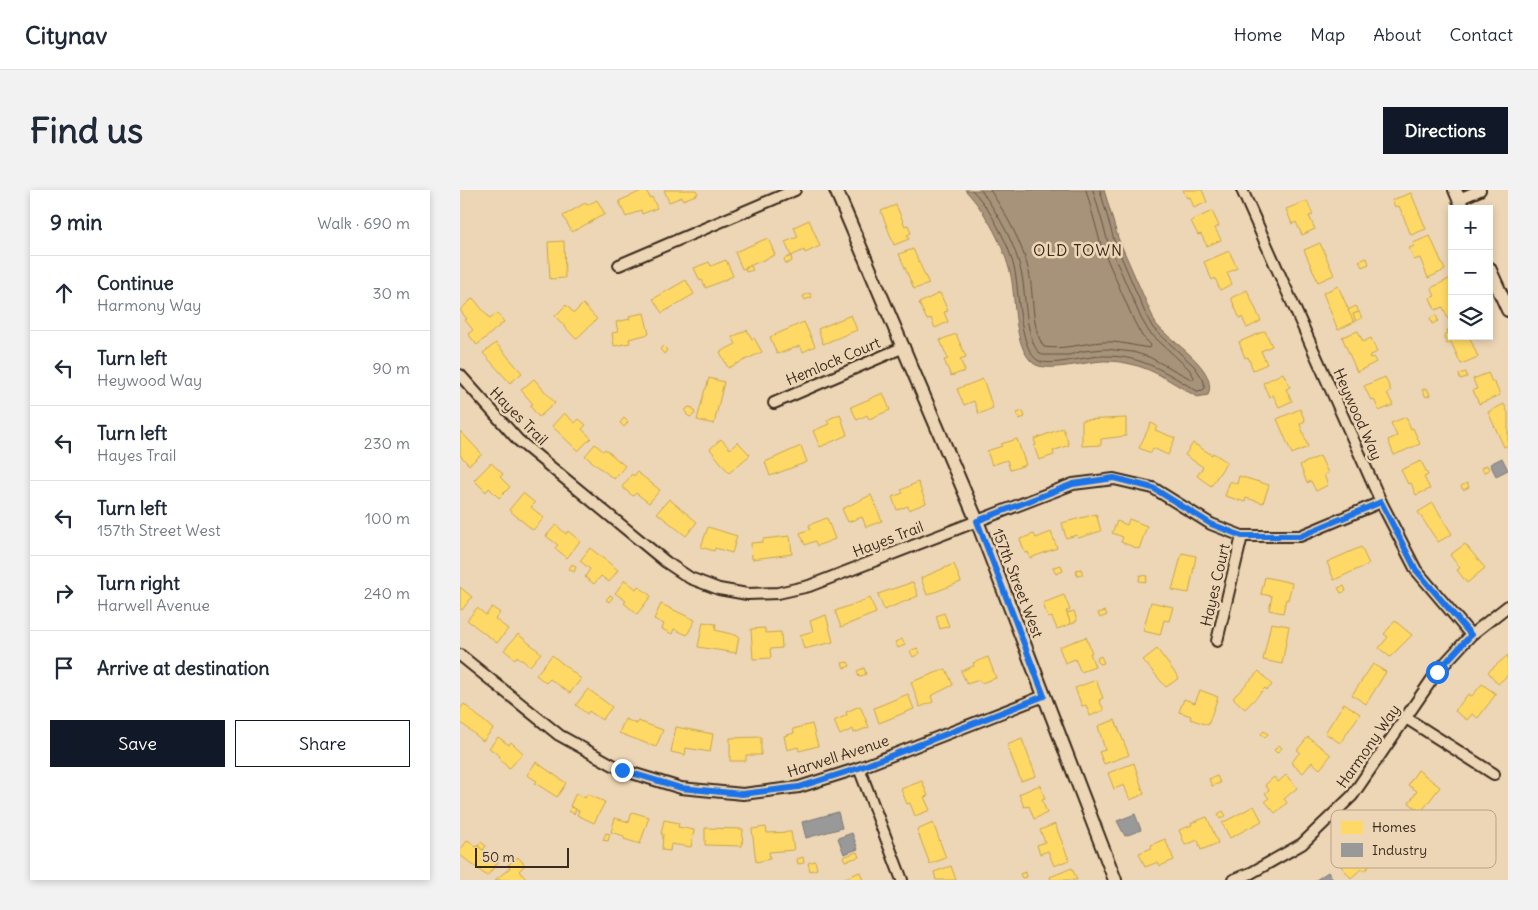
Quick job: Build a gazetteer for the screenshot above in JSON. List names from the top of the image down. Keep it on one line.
{"streets":{"street":["Hemlock Court","Heywood Way","Hayes Trail","157th Street West","Hayes Court","Harmony Way","Harwell Avenue"]},"crossings":[["Hemlock Court","157th Street West"],["Heywood Way","Hayes Trail"],["Heywood Way","Harmony Way"],["Hayes Trail","157th Street West"],["Hayes Trail","Hayes Court"],["157th Street West","Harwell Avenue"]],"districts":["OLD TOWN"],"legend":["Homes","Industry"],"scale_bar":"50 m","page":{"header":"Citynav","nav":["Home","Map","About","Contact"],"buttons":["Directions",["Save","Share"]],"title":"Find us","heading":["9 min","Walk · 690 m"],"map_buttons":["+","−"],"list":[["Continue","Harmony Way","30 m"],["Turn left","Heywood Way","90 m"],["Turn left","Hayes Trail","230 m"],["Turn left","157th Street West","100 m"],["Turn right","Harwell Avenue","240 m"],"Arrive at destination"],"scale":"50 m"}}
